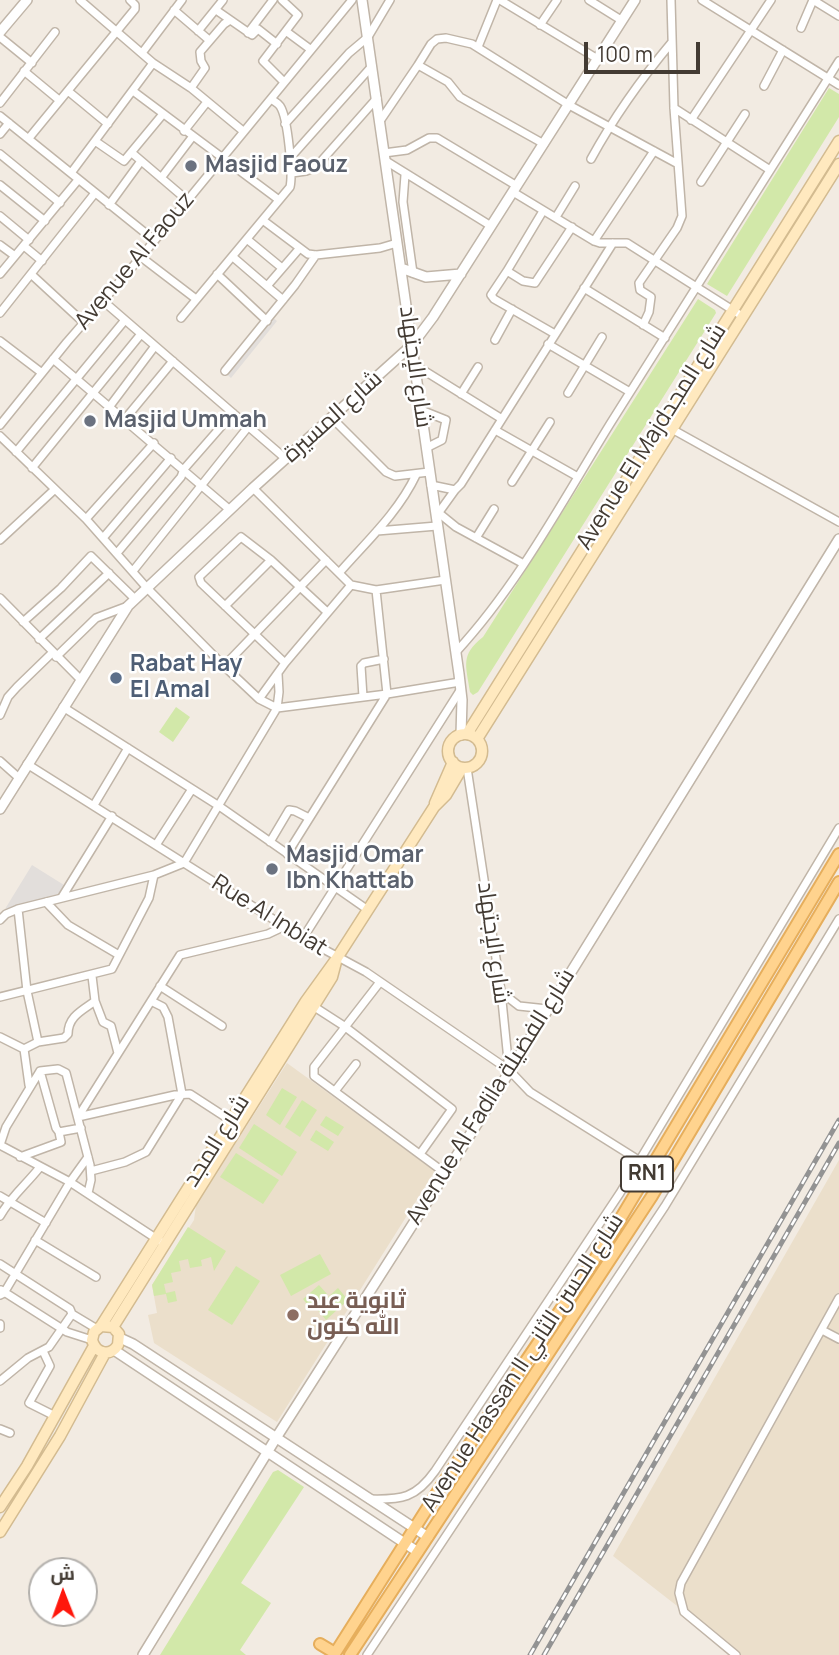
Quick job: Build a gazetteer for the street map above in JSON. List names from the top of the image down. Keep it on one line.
{"streets":{"main road":["Avenue El Majdشارع المجد","شارع المجد","RN1","Avenue Hassan II شارع الحسن الثاني"],"street":["Avenue Al Faouz","شارع الإجتهاد","شارع المسيرة","Rue Al Inbiat","Avenue Al Fadila شارع الفضيلة"]},"crossings":[["شارع الإجتهاد","شارع المسيرة"],["شارع الإجتهاد","Avenue El Majdشارع المجد"],["شارع الإجتهاد","Rue Al Inbiat"],["شارع الإجتهاد","Avenue Al Fadila شارع الفضيلة"],["شارع الإجتهاد","شارع المجد"],["شارع المسيرة","Rue Al Inbiat"],["Avenue El Majdشارع المجد","شارع المجد"],["Rue Al Inbiat","Avenue Al Fadila شارع الفضيلة"],["Rue Al Inbiat","شارع المجد"]],"places":["Masjid Faouz","Masjid Ummah","Rabat Hay El Amal","Masjid Omar Ibn Khattab","ثانوية عبد الله كنون"],"scale_bar":"100 m","north":"top"}
